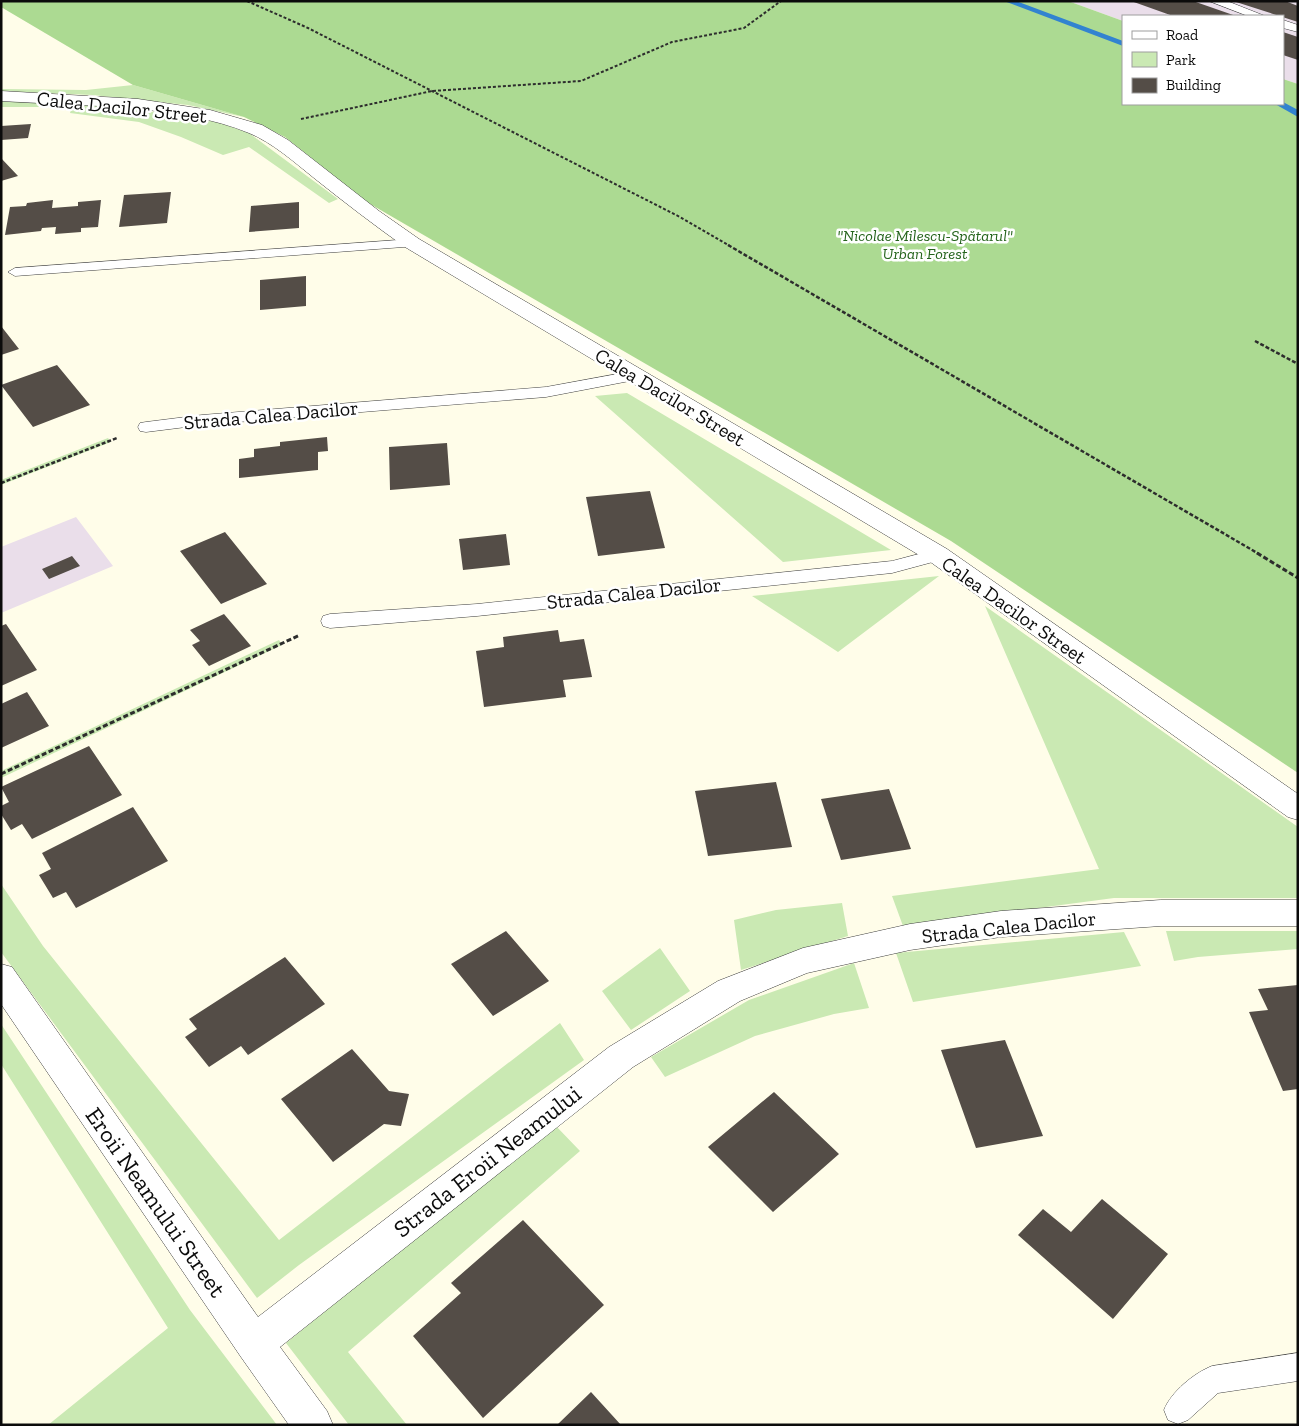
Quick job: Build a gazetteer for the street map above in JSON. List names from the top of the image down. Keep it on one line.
{"streets":{"street":["Calea Dacilor Street","Strada Calea Dacilor","Strada Eroii Neamului","Eroii Neamului Street"]},"crossings":[["Calea Dacilor Street","Strada Calea Dacilor"],["Strada Calea Dacilor","Strada Eroii Neamului"],["Strada Eroii Neamului","Eroii Neamului Street"]],"parks":["\"Nicolae Milescu-Spătarul\" Urban Forest"],"legend":["Road","Park","Building"]}
